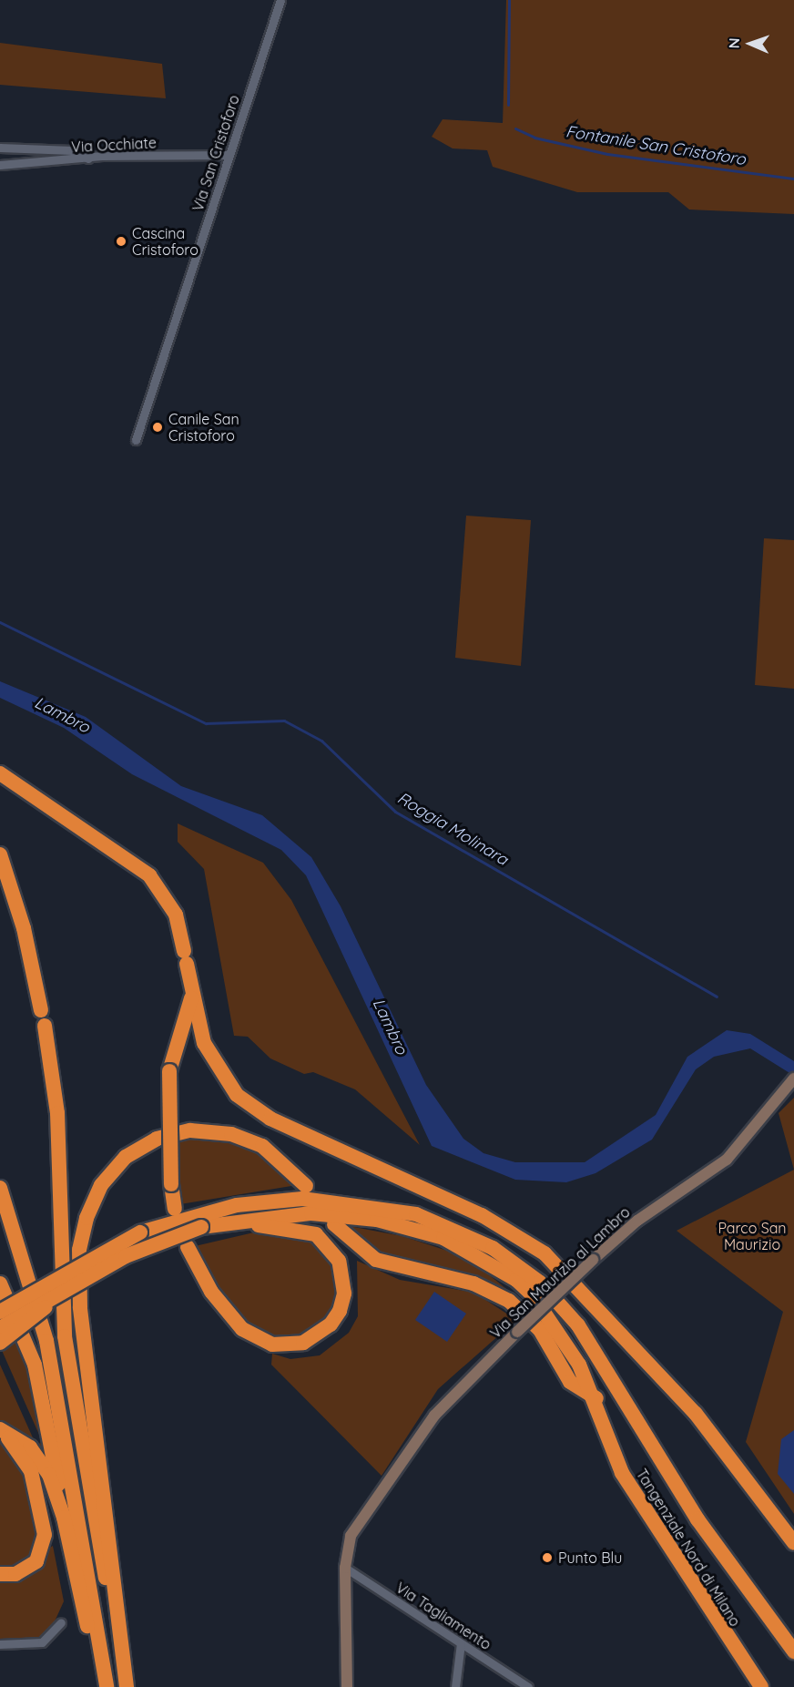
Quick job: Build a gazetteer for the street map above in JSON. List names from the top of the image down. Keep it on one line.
{"streets":{"highway":["Tangenziale Nord di Milano"],"main road":["Via San Maurizio al Lambro"],"street":["Via Occhiate","Via San Cristoforo","Via Tagliamento"]},"crossings":[["Via Occhiate","Via San Cristoforo"],["Via San Maurizio al Lambro","Via Tagliamento"]],"water":["Fontanile San Cristoforo","Lambro","Roggia Molinara"],"parks":["Parco San Maurizio"],"places":["Cascina Cristoforo","Canile San Cristoforo","Punto Blu"],"north":"left"}
